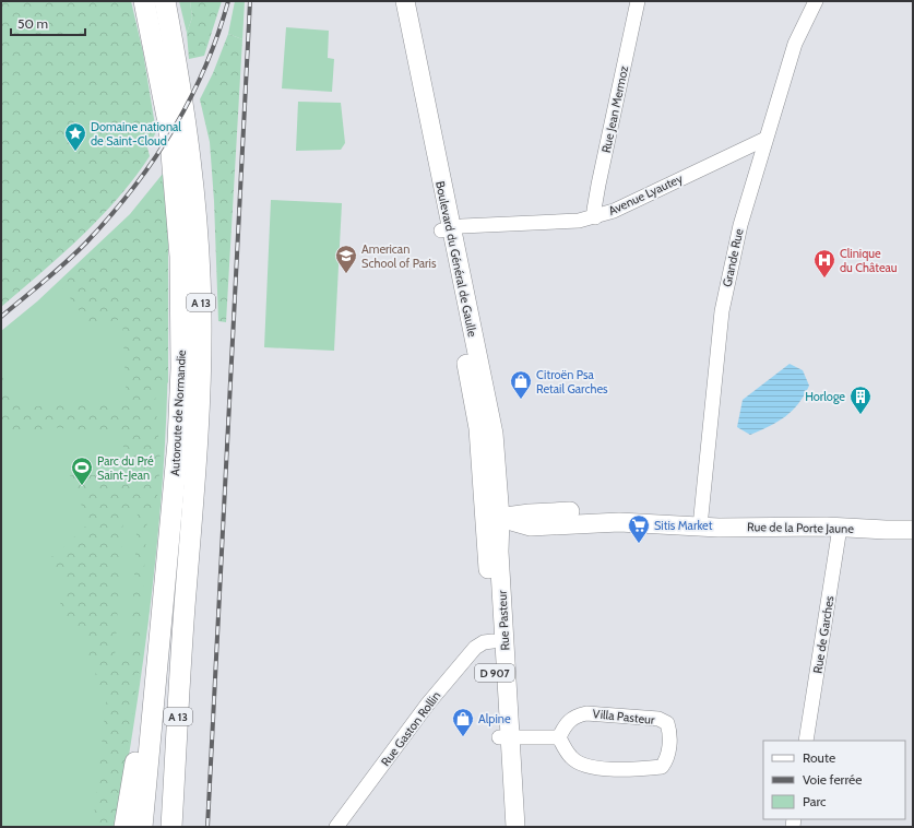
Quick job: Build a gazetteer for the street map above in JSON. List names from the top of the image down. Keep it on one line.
{"streets":{"highway":["A 13","Autoroute de Normandie"],"main road":["Boulevard du Général de Gaulle","Rue de la Porte Jaune","Rue Pasteur","D 907"],"street":["Rue Jean Mermoz","Avenue Lyautey","Grande Rue","Rue de Garches","Villa Pasteur","Rue Gaston Rollin"]},"crossings":[["Rue Jean Mermoz","Avenue Lyautey"],["Avenue Lyautey","Grande Rue"],["Avenue Lyautey","Boulevard du Général de Gaulle"],["Grande Rue","Rue de la Porte Jaune"],["Boulevard du Général de Gaulle","Rue de la Porte Jaune"],["Boulevard du Général de Gaulle","Rue Pasteur"],["Rue de la Porte Jaune","Rue Pasteur"],["Rue de la Porte Jaune","Rue de Garches"],["Rue Pasteur","Rue Gaston Rollin"]],"places":{"place":["Domaine national de Saint-Cloud"],"school or university":["American School of Paris"],"hospital":["Clinique du Château"],"shop":["Citroën Psa Retail Garches","Alpine"],"building":["Horloge"],"sports":["Parc du Pré Saint-Jean"],"supermarket":["Sitis Market"]},"legend":["Route","Voie ferrée","Parc"],"scale_bar":"50 m"}
